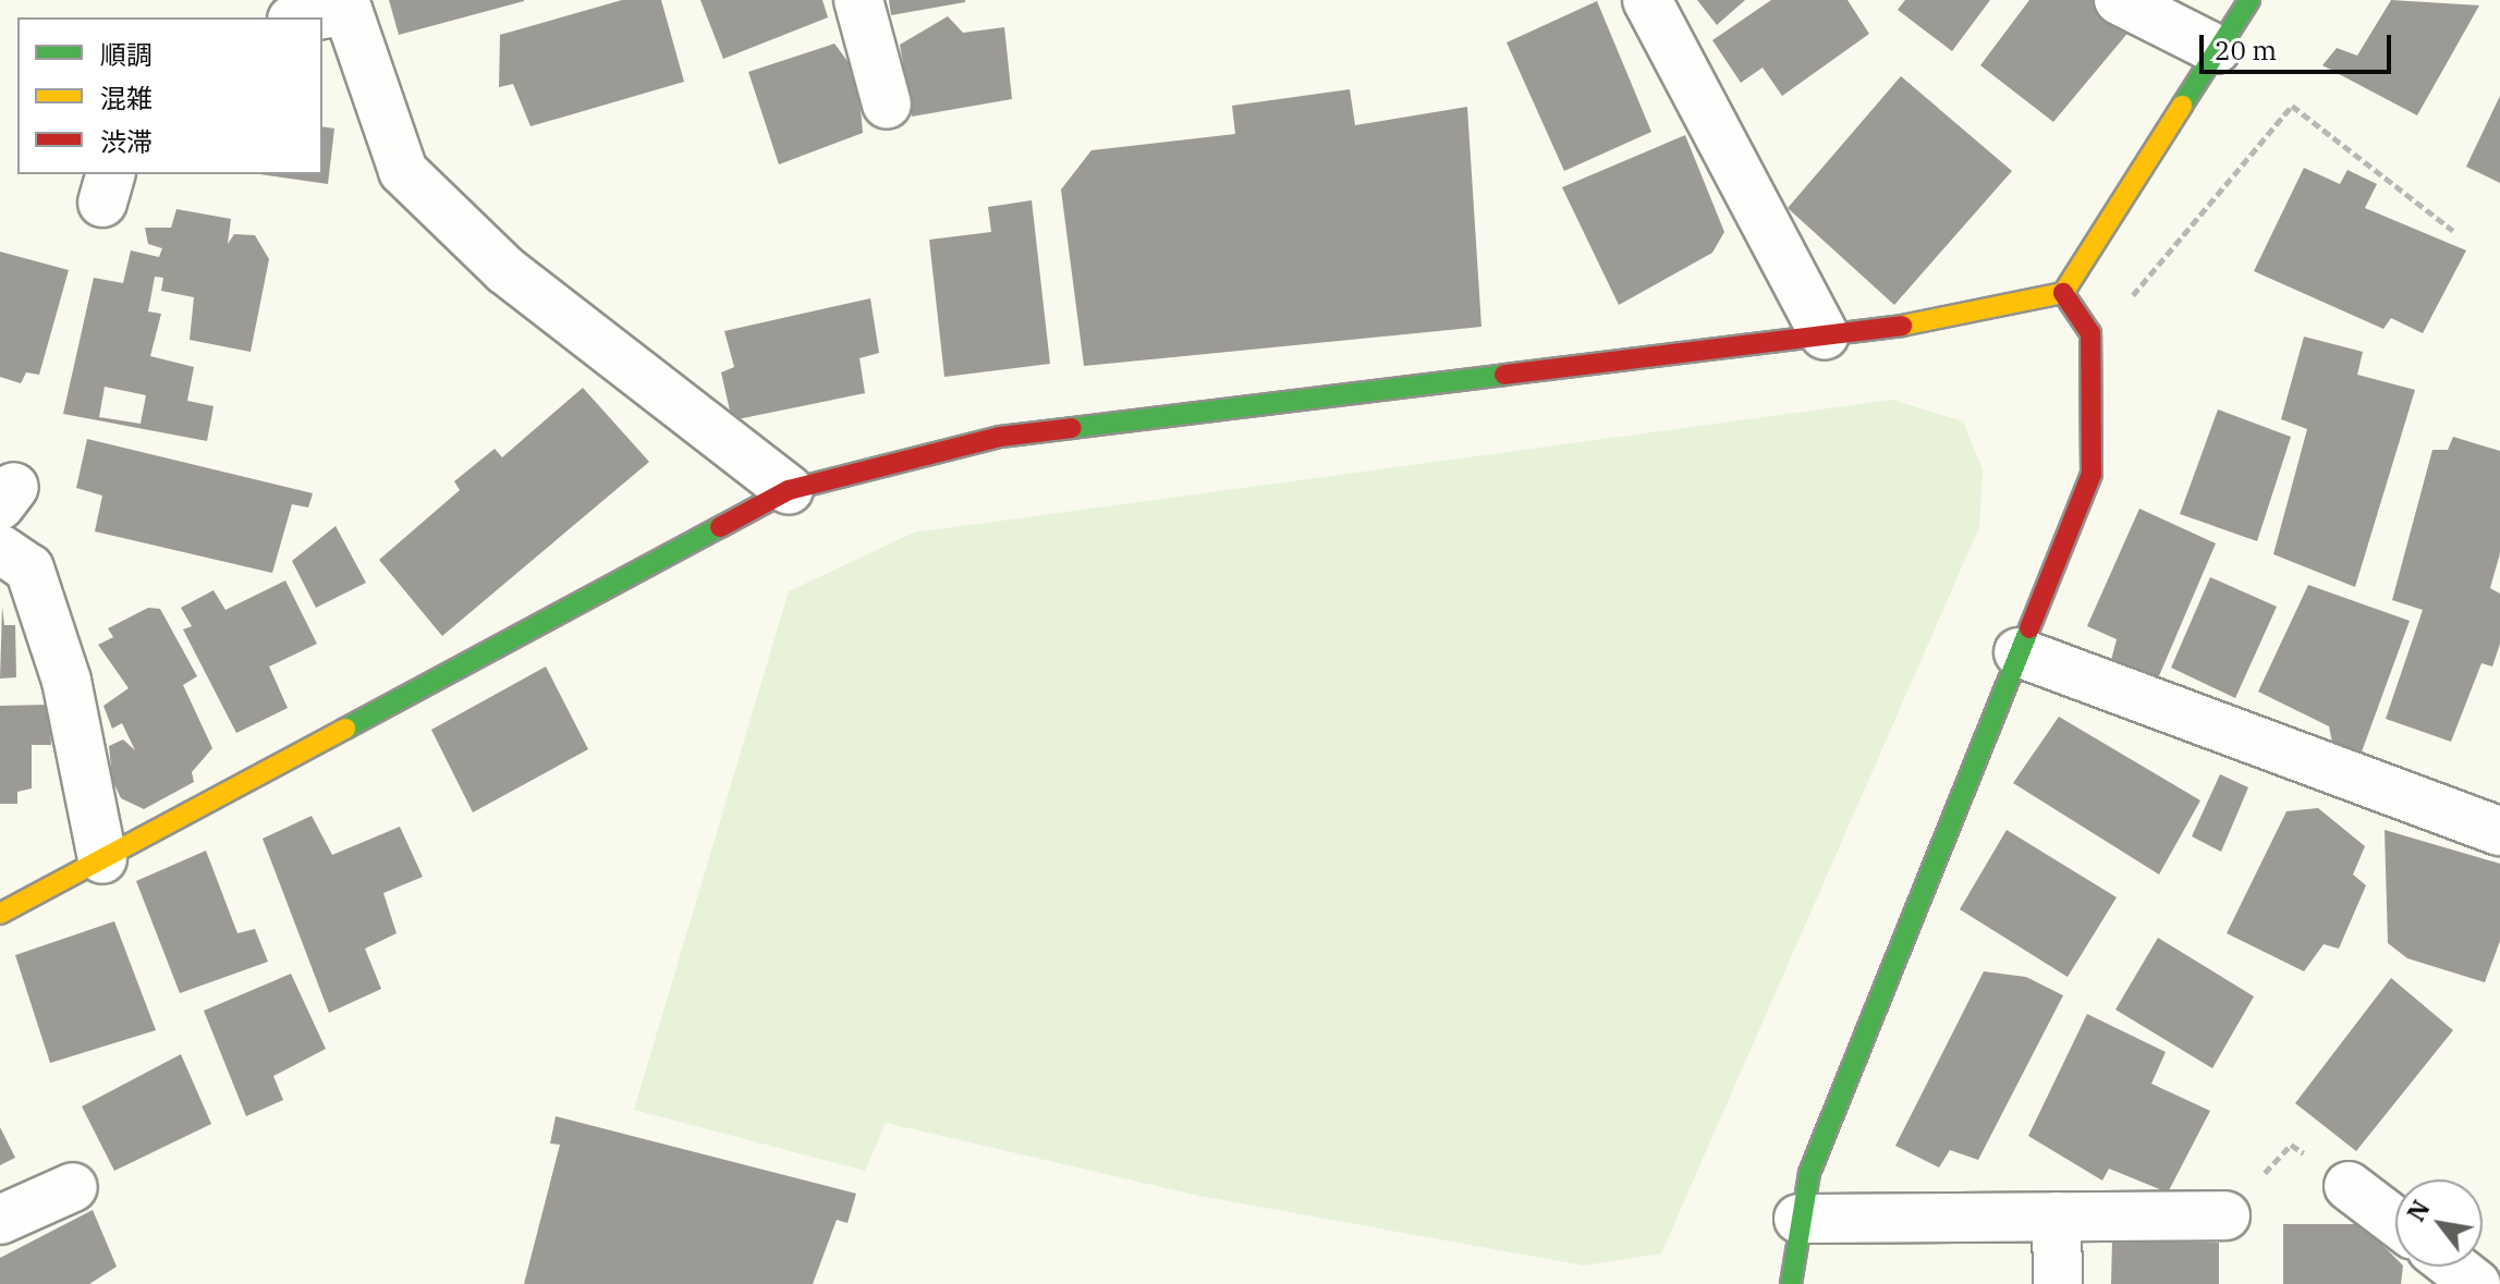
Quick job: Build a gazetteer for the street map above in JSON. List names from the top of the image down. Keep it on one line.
{"legend":["順調","混雑","渋滞"],"scale_bar":"20 m","north":"top left"}
